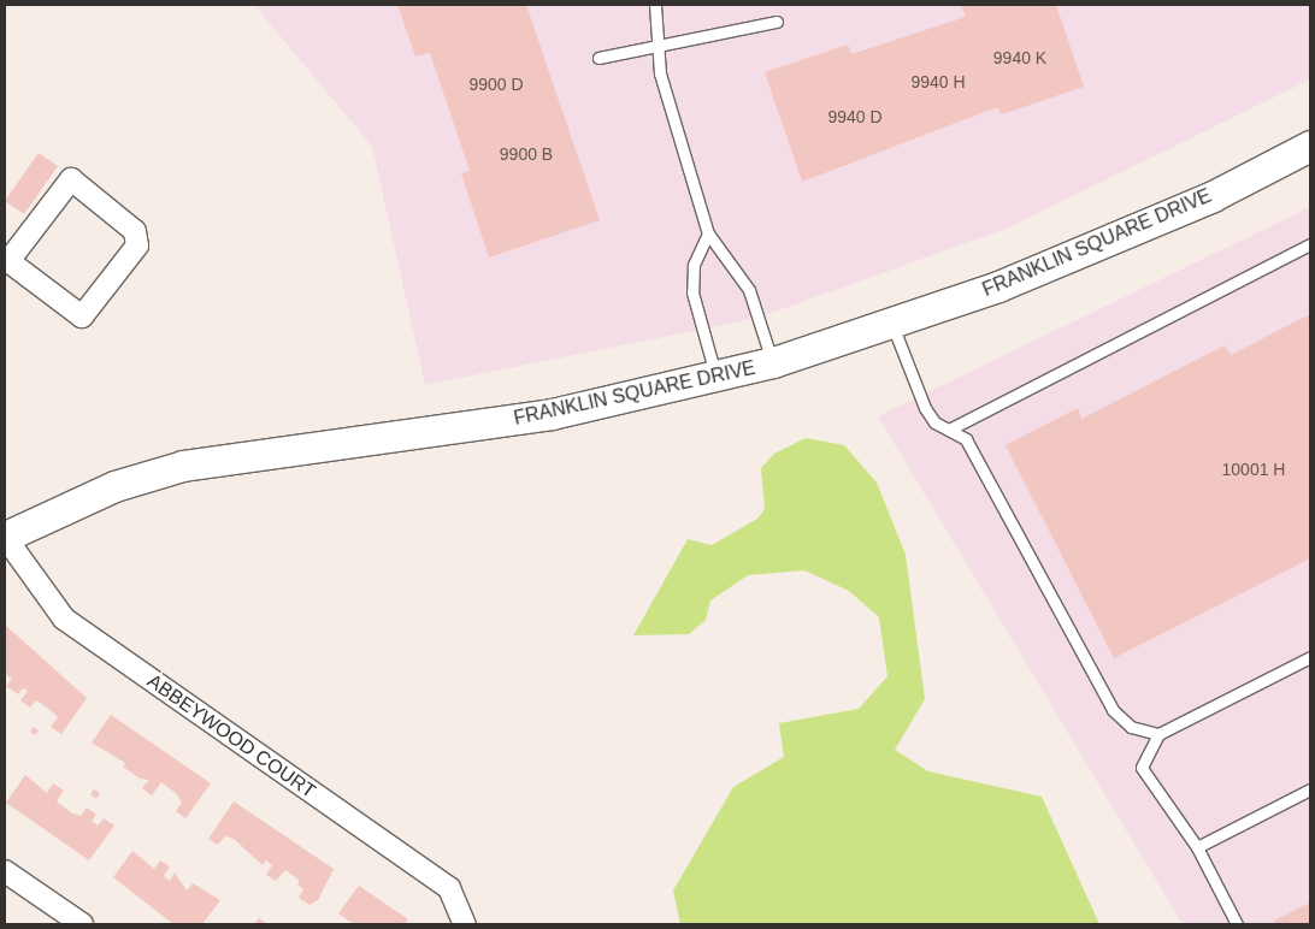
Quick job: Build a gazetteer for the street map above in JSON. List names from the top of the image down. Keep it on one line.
{"streets":{"street":["FRANKLIN SQUARE DRIVE","ABBEYWOOD COURT"]},"crossings":[["FRANKLIN SQUARE DRIVE","ABBEYWOOD COURT"]],"house_numbers":["9940 K","9940 H","9900 D","9940 D","9900 B","10001 H"]}
